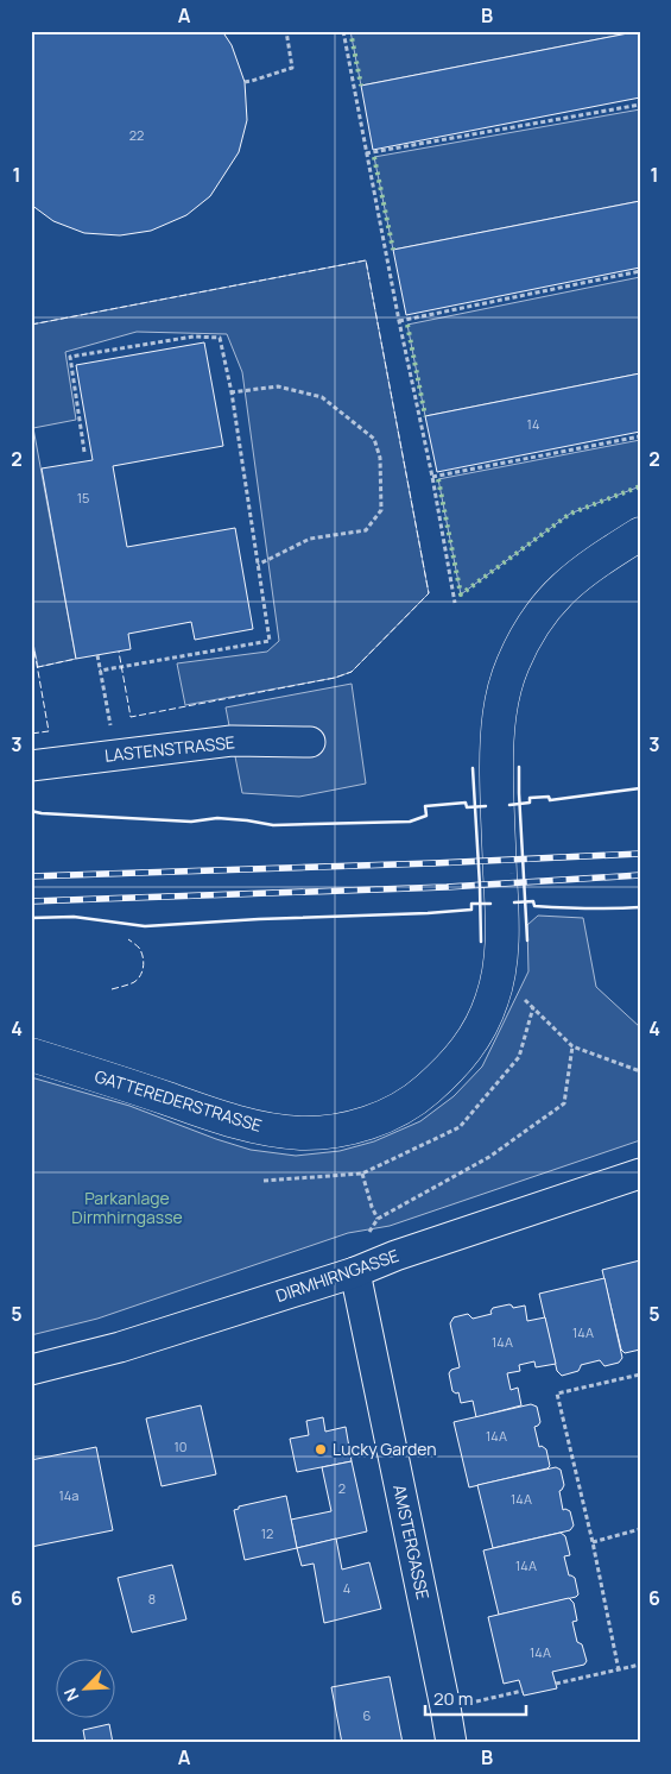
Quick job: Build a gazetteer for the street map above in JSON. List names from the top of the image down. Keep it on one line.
{"streets":{"street":["LASTENSTRASSE","GATTEREDERSTRASSE","DIRMHIRNGASSE","AMSTERGASSE"]},"crossings":[["DIRMHIRNGASSE","AMSTERGASSE"]],"parks":["Parkanlage Dirmhirngasse"],"places":["Lucky Garden"],"house_numbers":["22","14","15","14A","14A","14A","10","2","14a","14A","12","14A","4","8","14A","6"],"scale_bar":"20 m","north":"bottom left","grid":{"columns":["A","B"],"rows":["1","2","3","4","5","6"]}}
